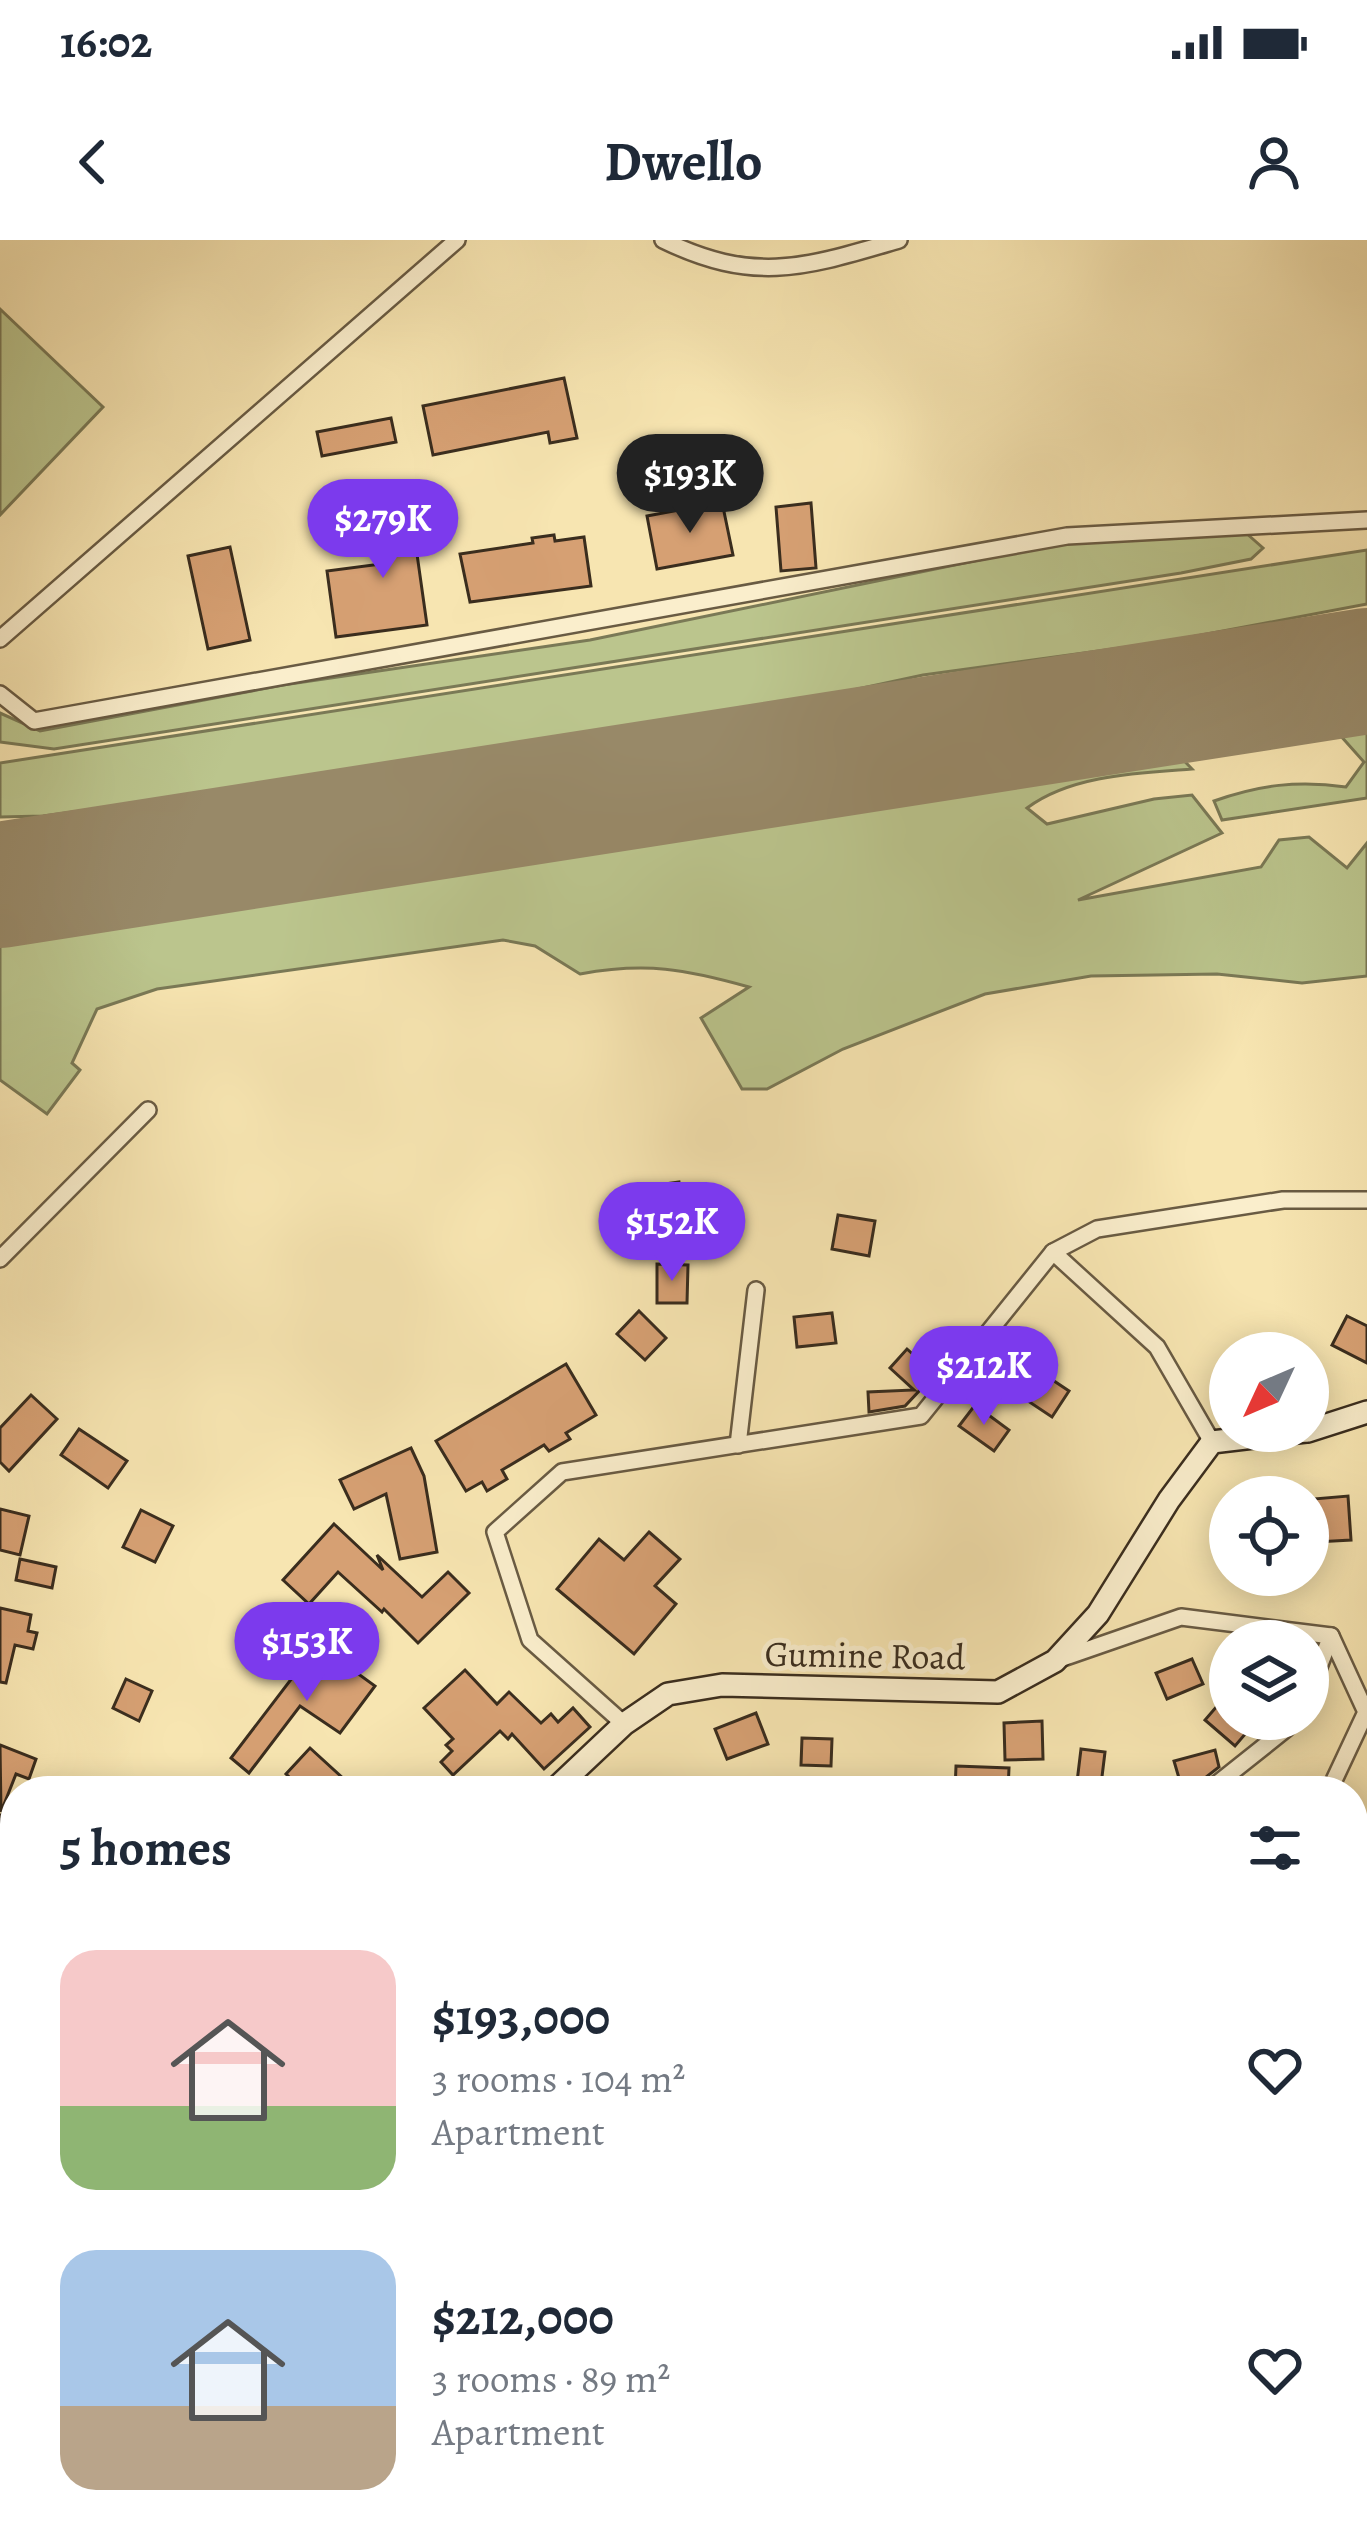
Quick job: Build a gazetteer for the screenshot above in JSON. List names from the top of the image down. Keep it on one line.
{"streets":{"main road":["Gumine Road"]},"north":"bottom left","page":{"status":"16:02","header":"Dwello","price":["$193K","$279K","$152K","$212K","$153K"],"heading":"5 homes","list":[{"name":"$193,000","note":"3 rooms · 104 m² · Apartment"},{"name":"$212,000","note":"3 rooms · 89 m² · Apartment"}]}}
